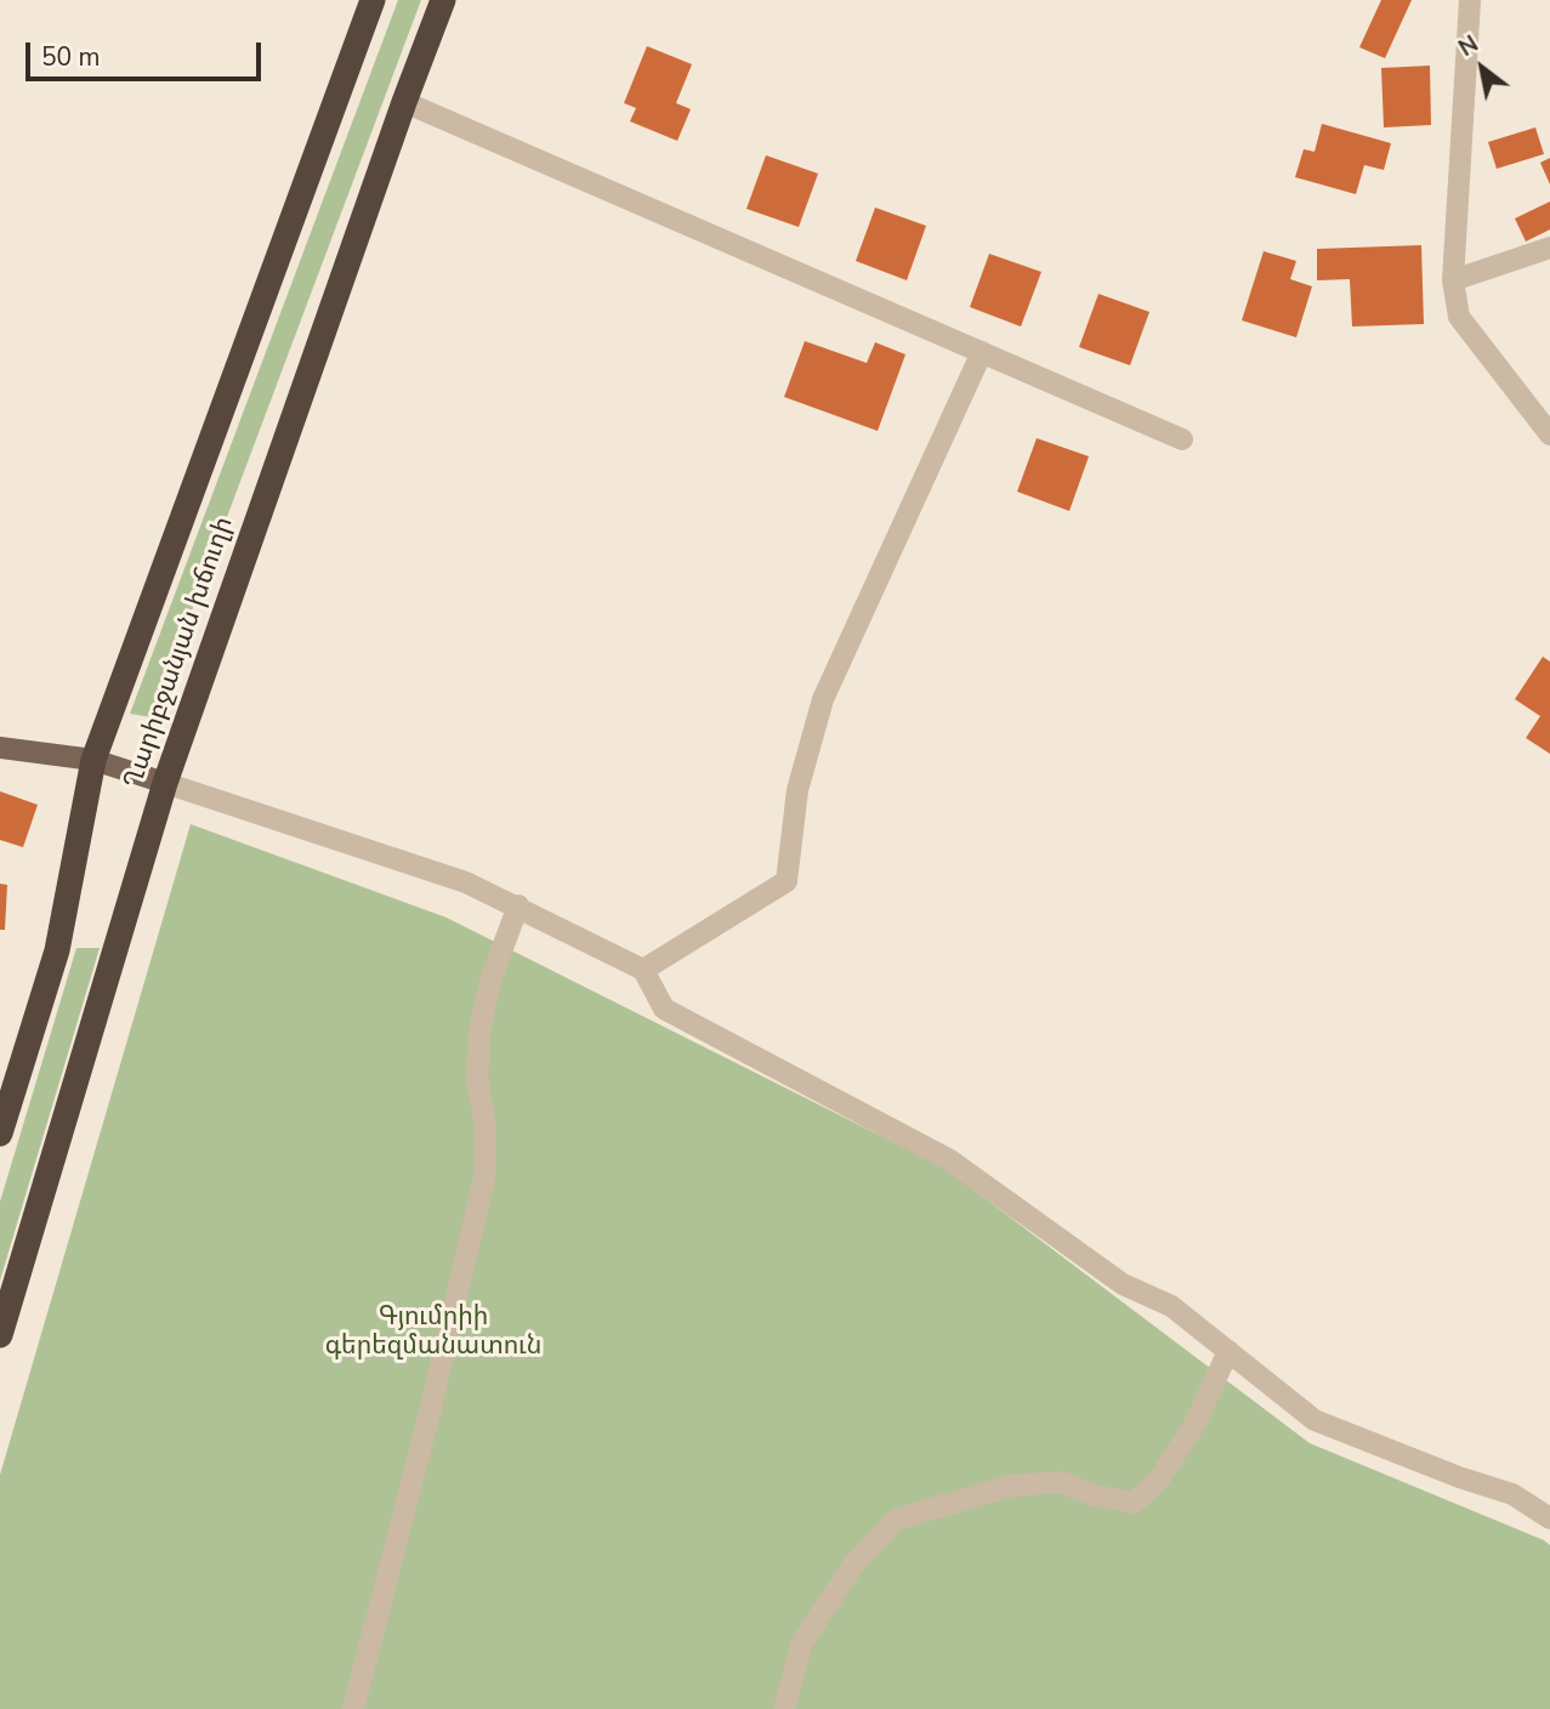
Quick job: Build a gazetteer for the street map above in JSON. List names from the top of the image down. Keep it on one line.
{"streets":{"highway":["Ղարիբջանյան խճուղի"]},"parks":["Գյումրիի գերեզմանատուն"],"scale_bar":"50 m","north":"top left"}
